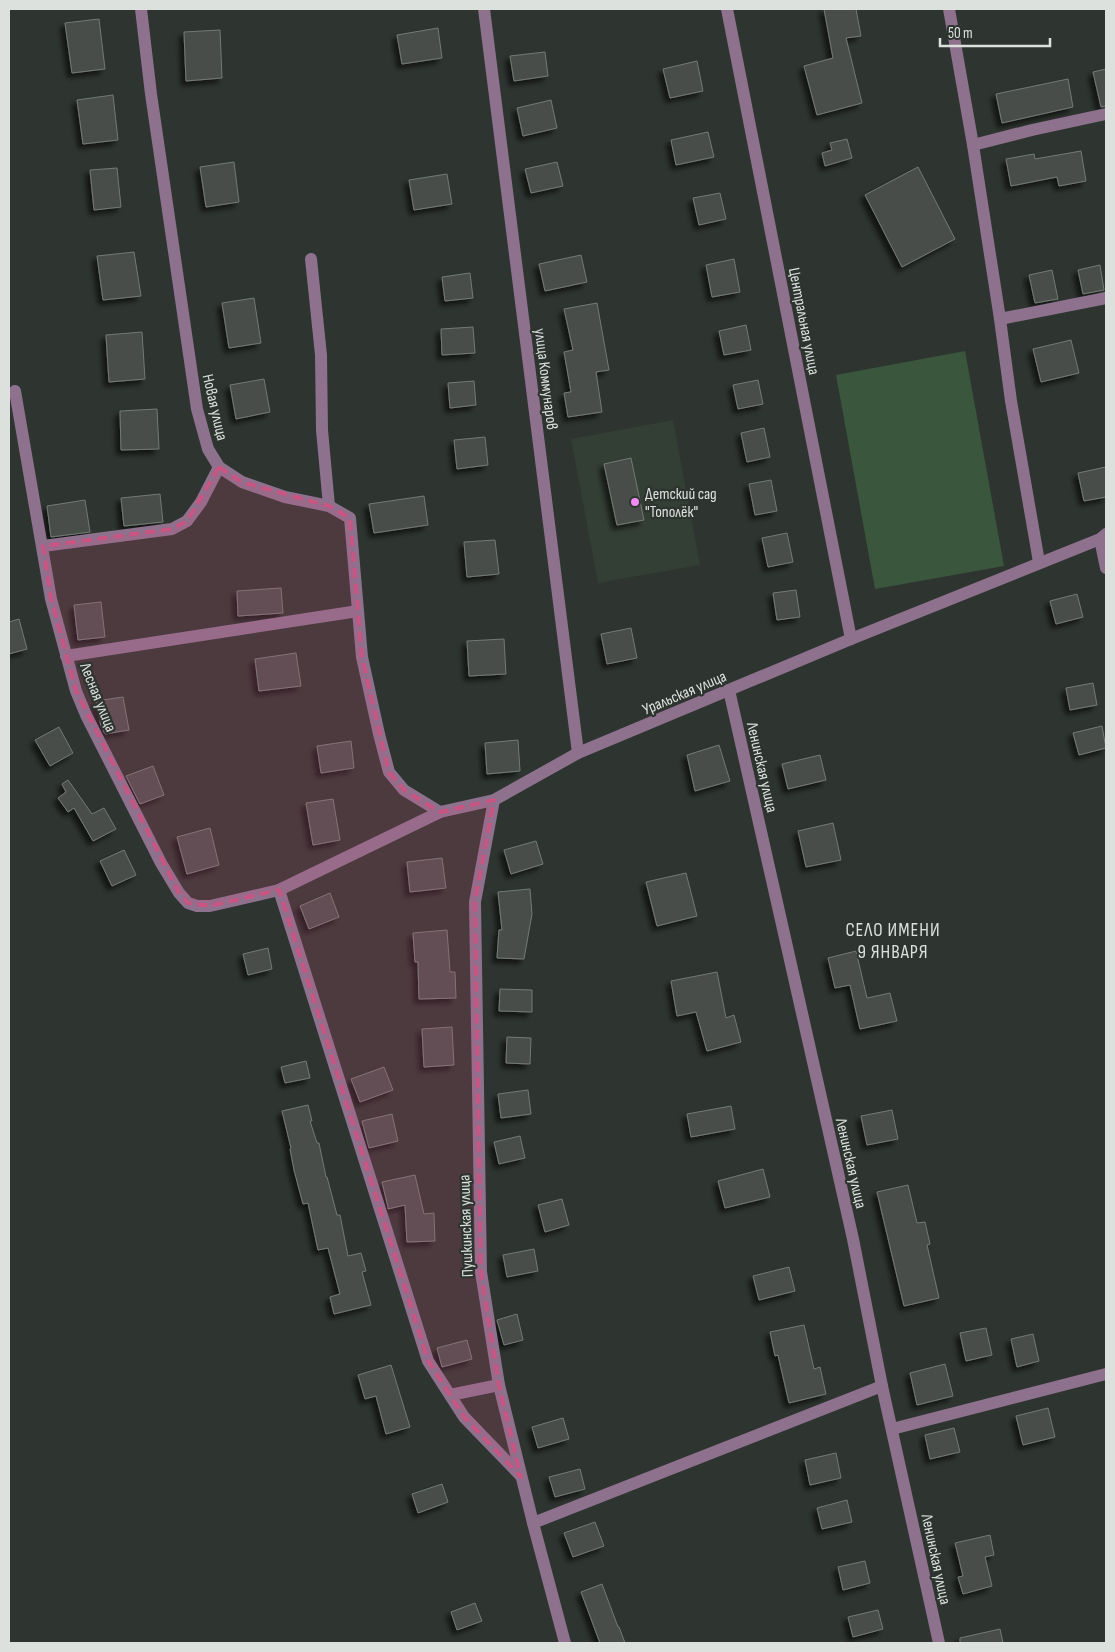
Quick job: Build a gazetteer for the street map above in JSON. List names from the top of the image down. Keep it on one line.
{"streets":{"street":["Центральная улица","улица Коммунаров","Новая улица","Уральская улица","Лесная улица","Ленинская улица","Пушкинская улица"]},"crossings":[["Центральная улица","Уральская улица"],["улица Коммунаров","Уральская улица"],["Новая улица","Уральская улица"],["Уральская улица","Лесная улица"],["Уральская улица","Ленинская улица"],["Уральская улица","Пушкинская улица"]],"districts":["СЕЛО ИМЕНИ 9 ЯНВАРЯ"],"places":["Детский сад \"Тополёк\""],"scale_bar":"50 m"}
